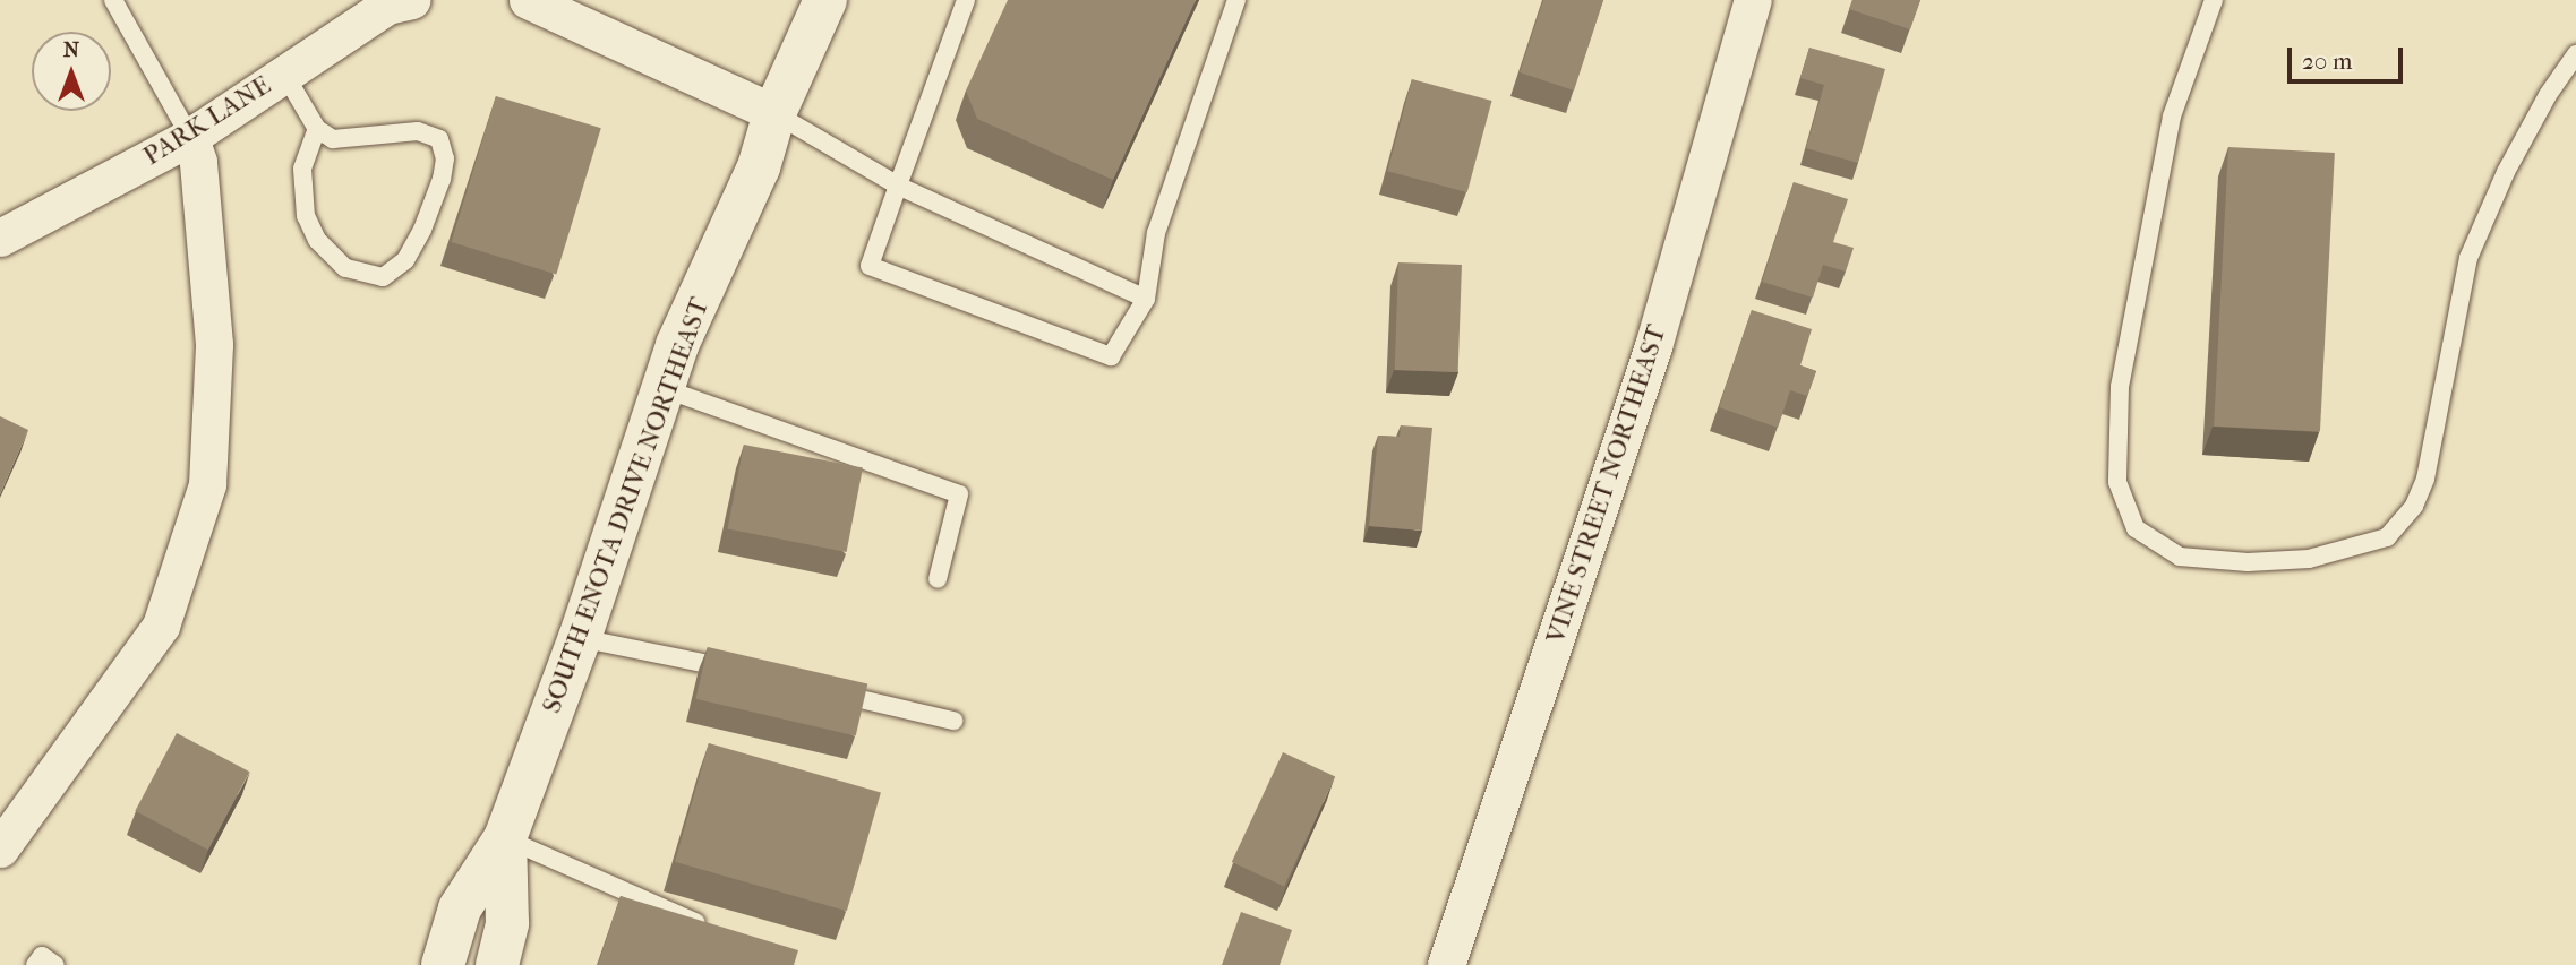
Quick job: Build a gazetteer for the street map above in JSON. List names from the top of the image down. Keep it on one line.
{"streets":{"main road":["SOUTH ENOTA DRIVE NORTHEAST"],"street":["PARK LANE","VINE STREET NORTHEAST"]},"scale_bar":"20 m","north":"top"}
